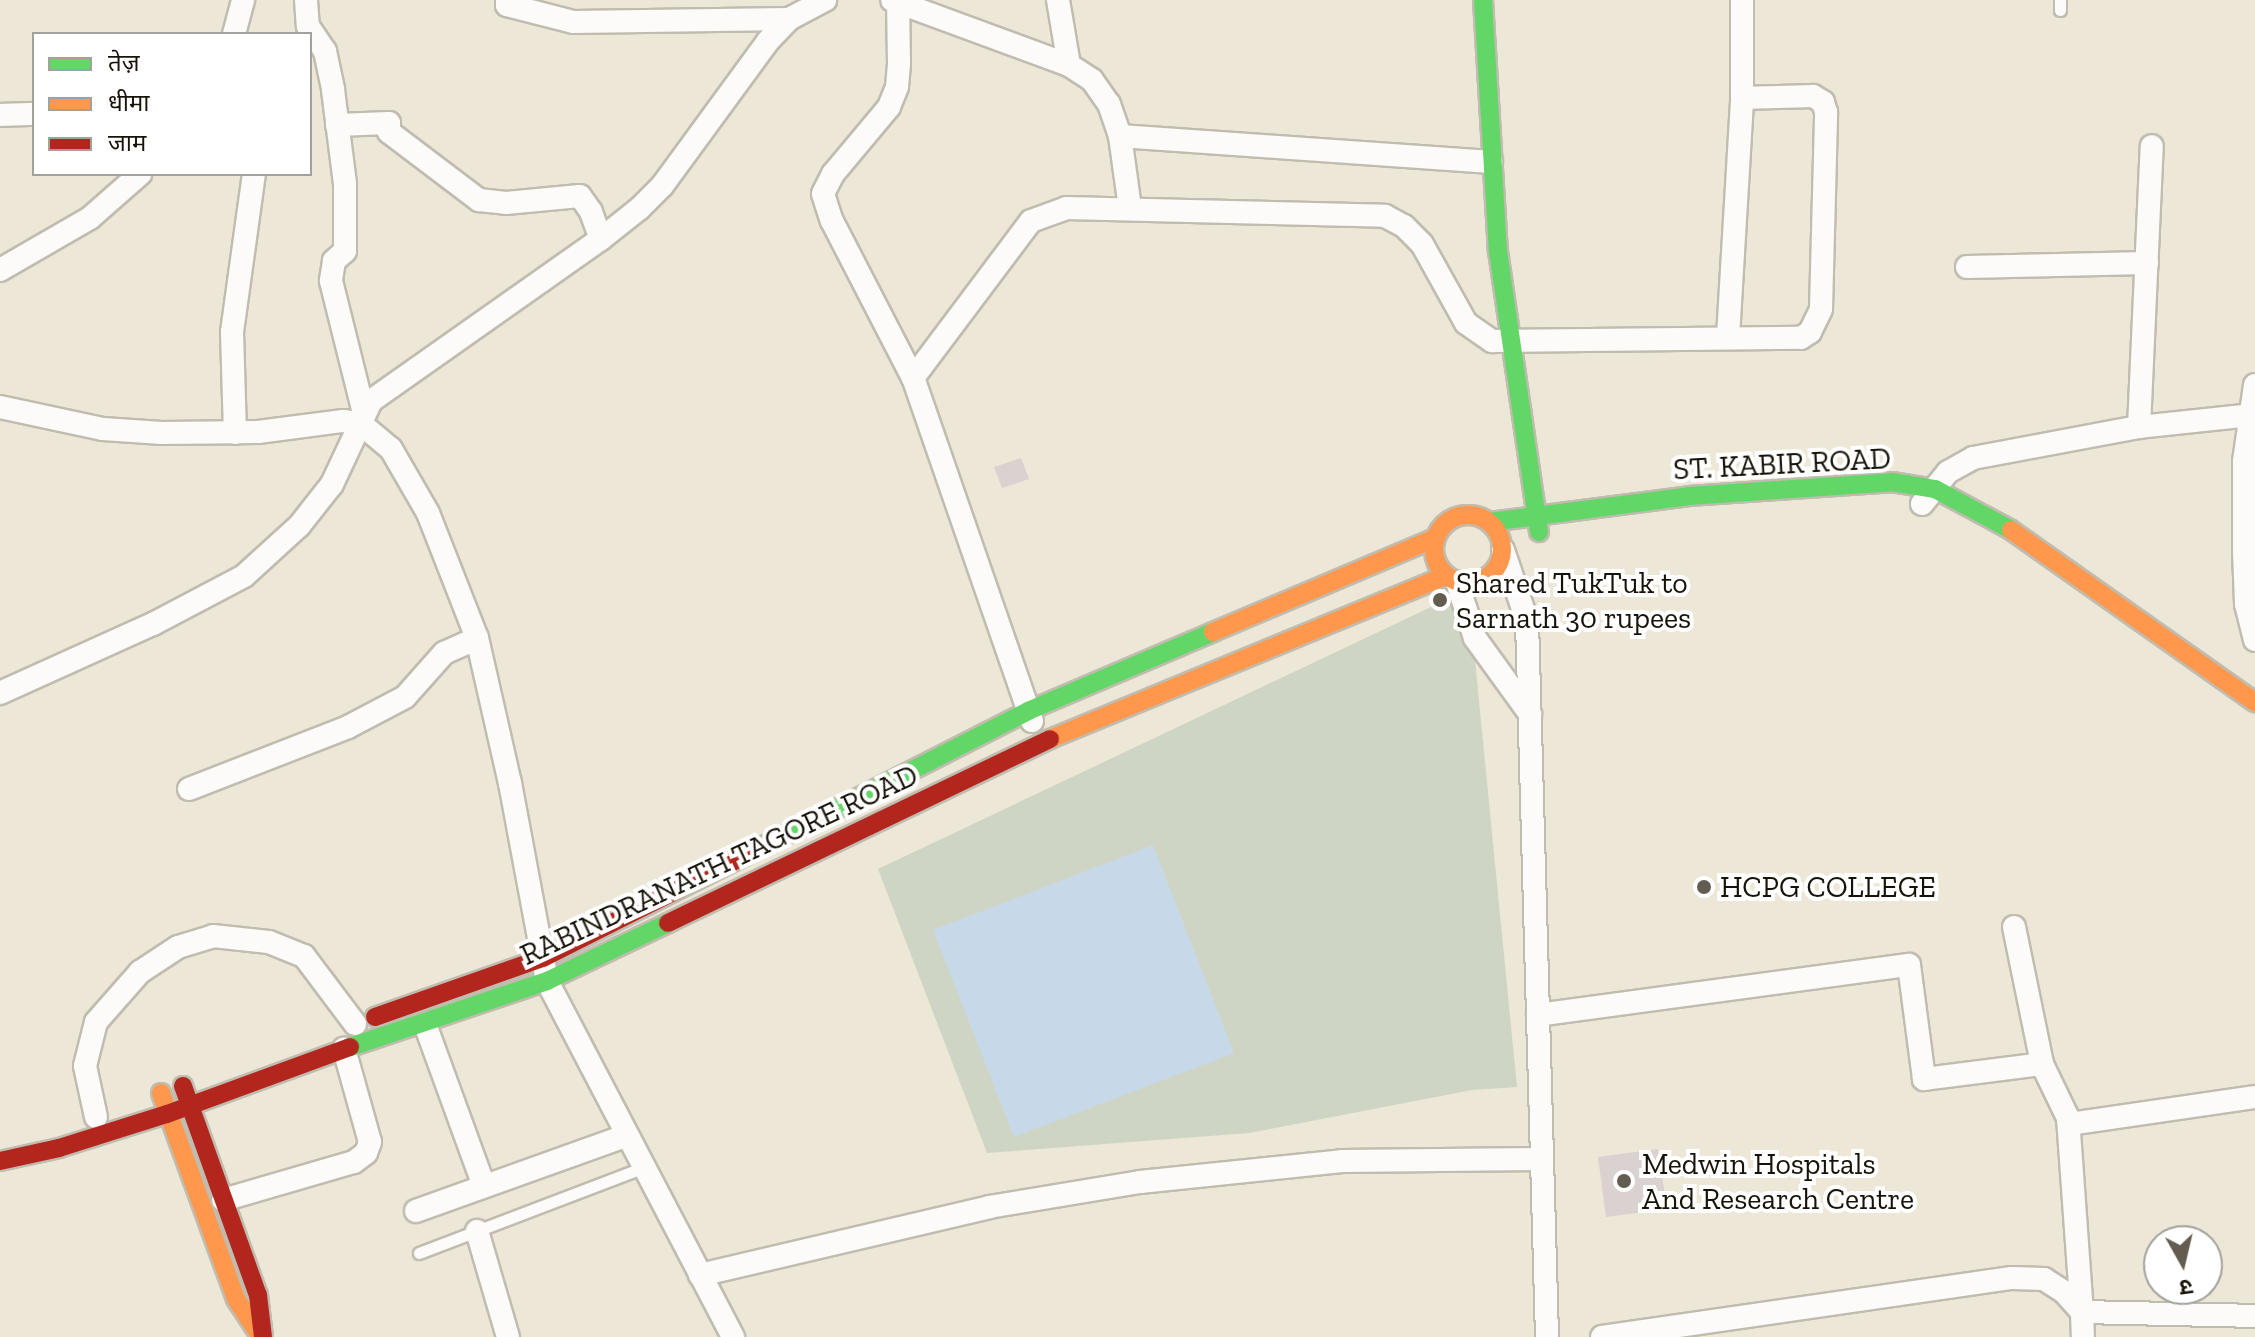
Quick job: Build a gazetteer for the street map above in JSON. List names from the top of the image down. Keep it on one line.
{"streets":{"main road":["ST. KABIR ROAD","RABINDRANATH TAGORE ROAD"]},"crossings":[["ST. KABIR ROAD","RABINDRANATH TAGORE ROAD"]],"places":["Shared TukTuk to Sarnath 30 rupees","HCPG COLLEGE","Medwin Hospitals And Research Centre"],"legend":["तेज़","धीमा","जाम"],"north":"bottom"}
